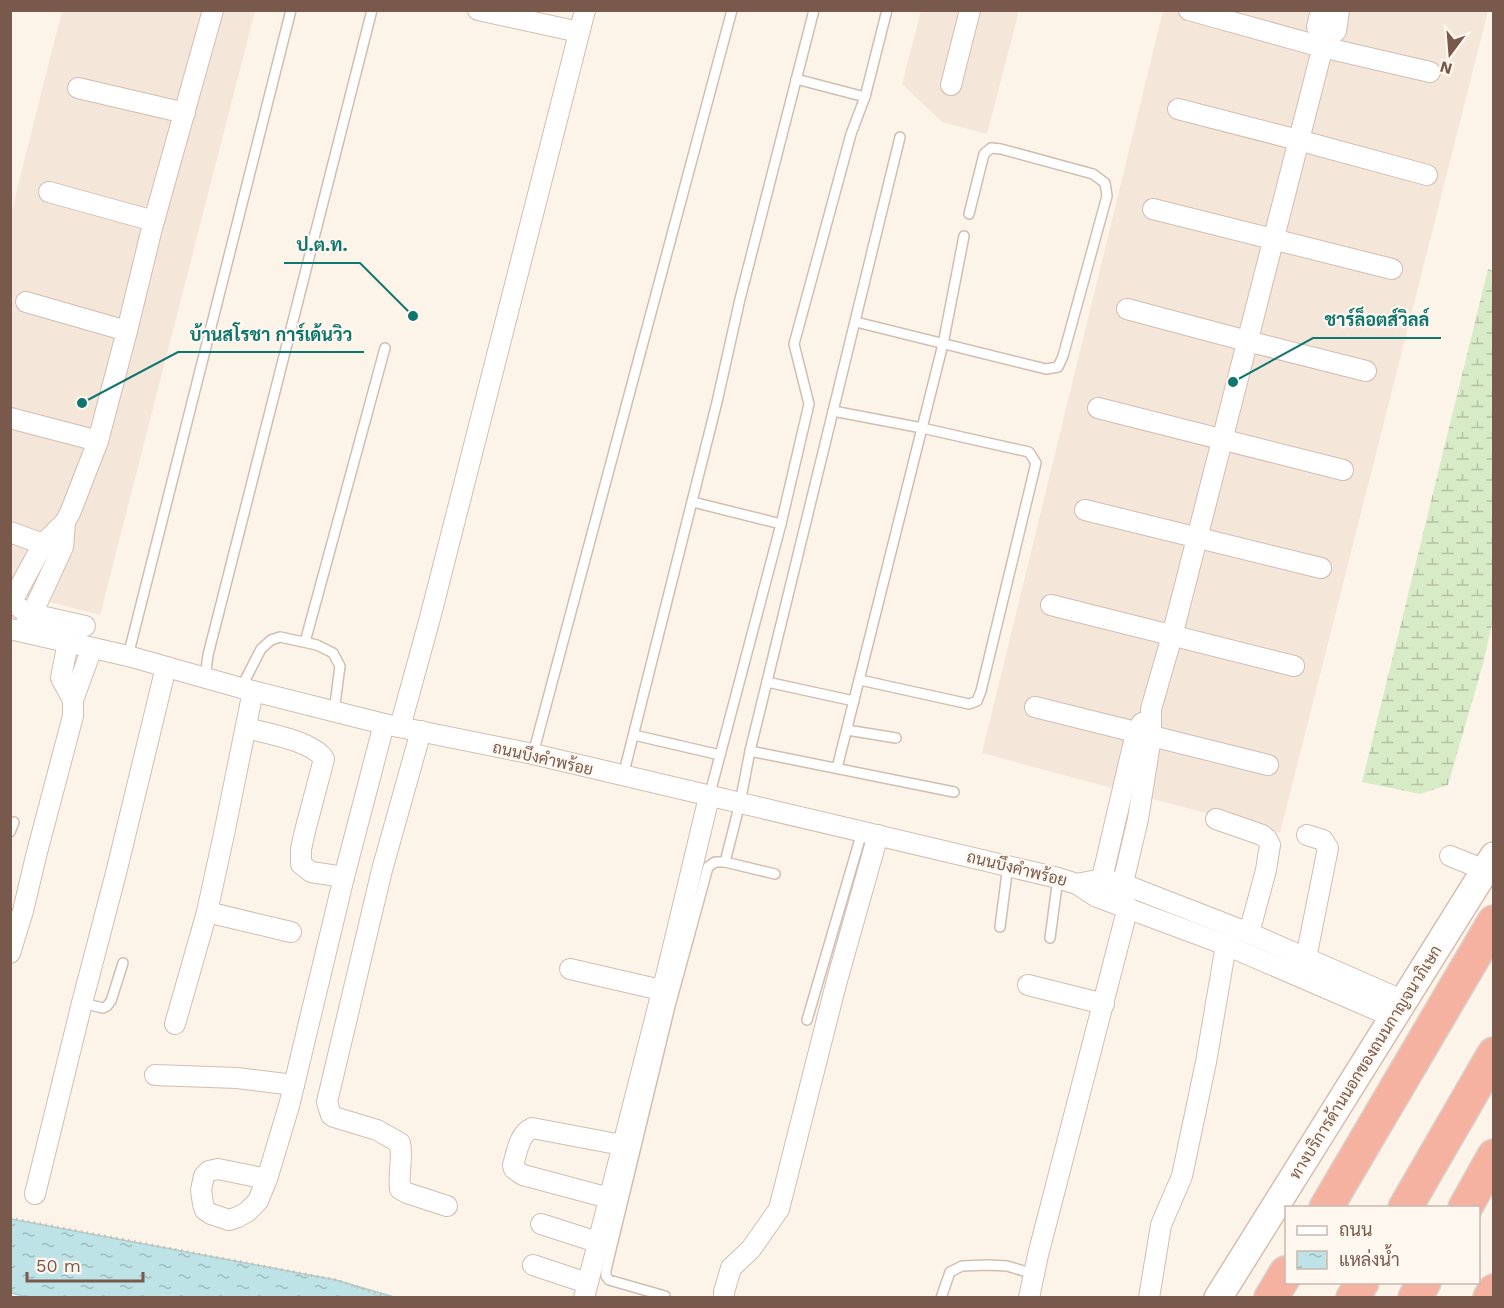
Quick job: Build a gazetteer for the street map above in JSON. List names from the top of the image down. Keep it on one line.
{"streets":{"main road":["ทางบริการด้านนอกของถนนกาญจนาภิเษก"],"street":["ถนนบึงคำพร้อย"]},"crossings":[["ถนนบึงคำพร้อย","ทางบริการด้านนอกของถนนกาญจนาภิเษก"]],"places":["ป.ต.ท.","ชาร์ล็อตส์วิลล์","บ้านสโรชา การ์เด้นวิว"],"legend":["ถนน","แหล่งน้ำ"],"scale_bar":"50 m","north":"bottom"}
